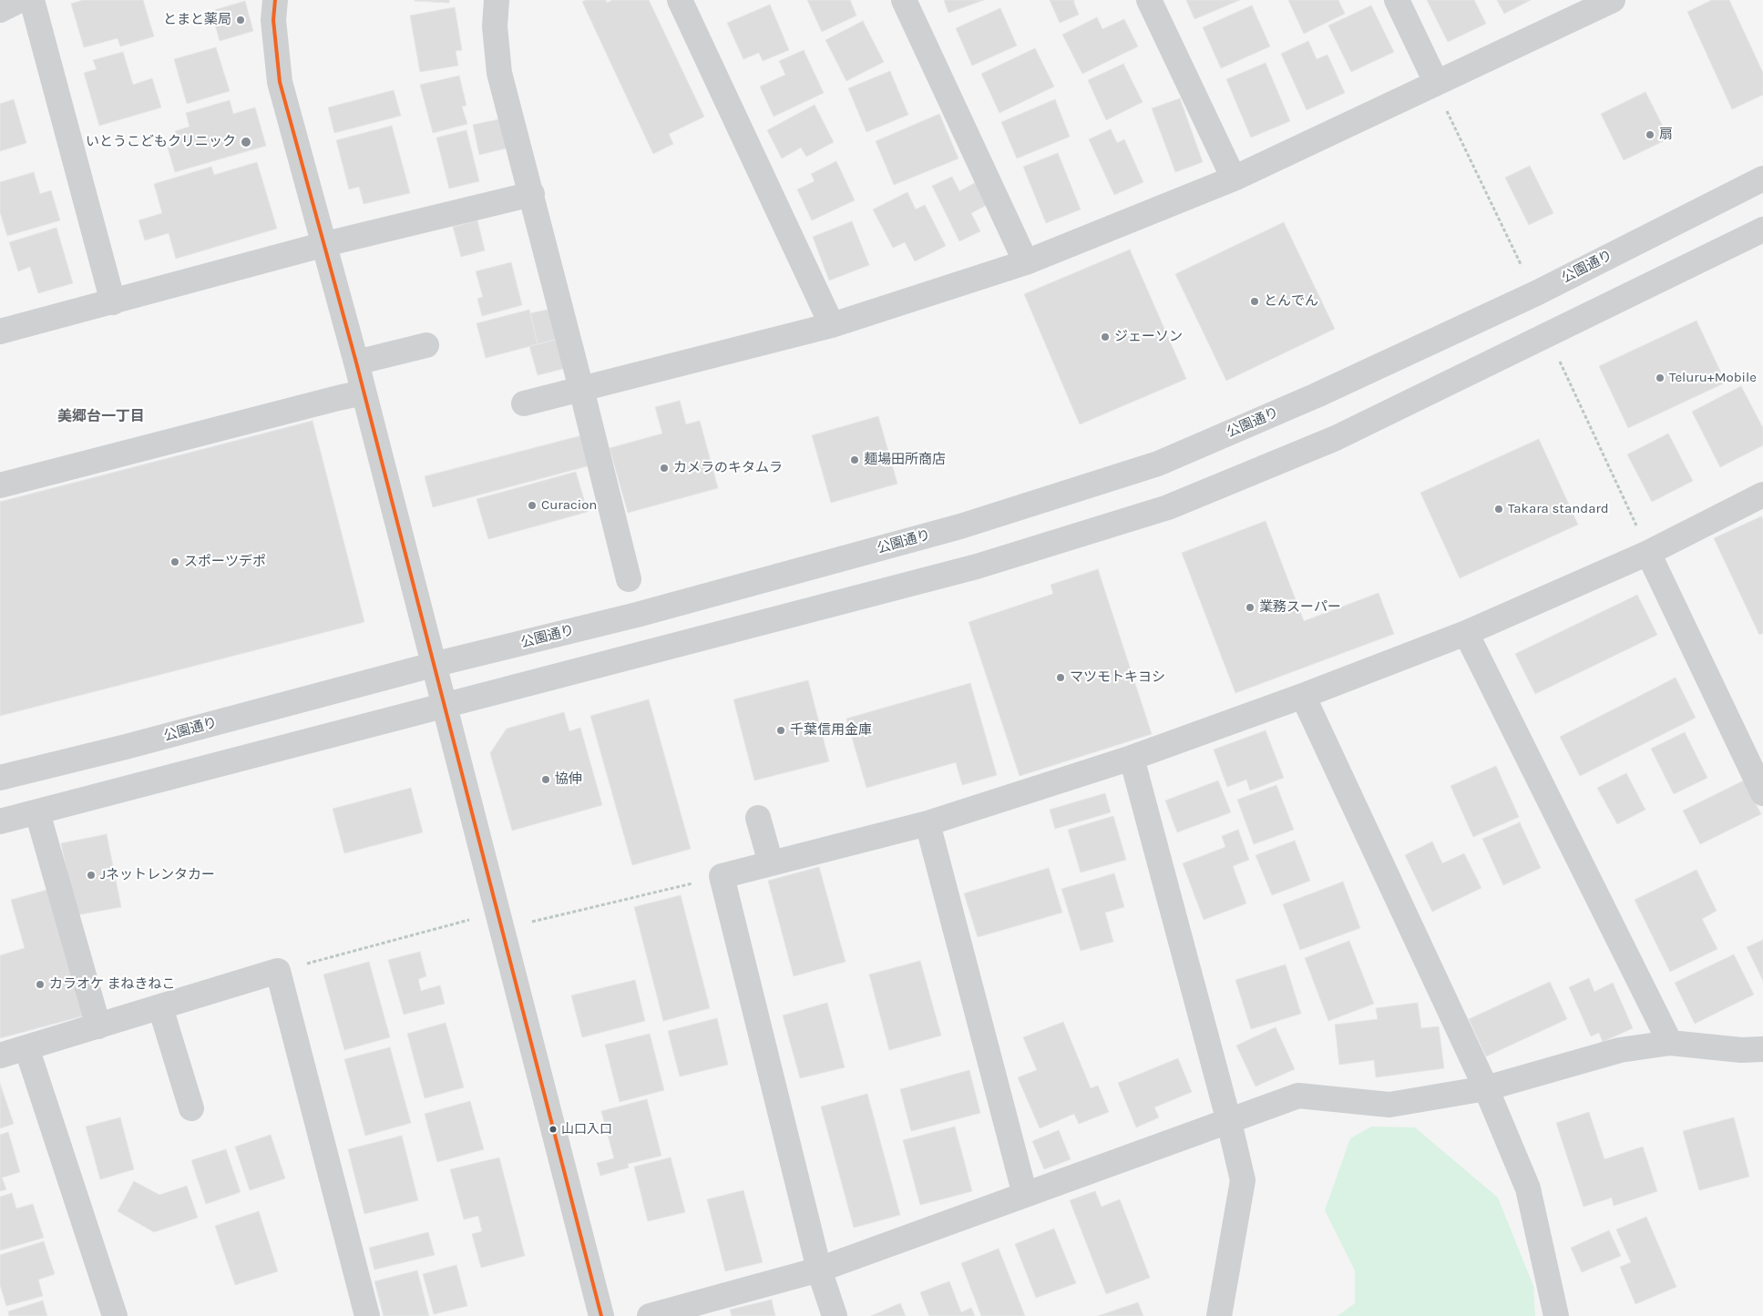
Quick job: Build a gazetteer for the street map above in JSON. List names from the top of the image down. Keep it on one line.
{"streets":{"street":["公園通り"]},"districts":["美郷台一丁目"],"places":["とまと薬局","扇","いとうこどもクリニック","とんでん","ジェーソン","Teluru+Mobile","麺場田所商店","カメラのキタムラ","Curacion","Takara standard","スポーツデポ","業務スーパー","マツモトキヨシ","千葉信用金庫","協伸","Jネットレンタカー","カラオケ まねきねこ","山口入口"]}
